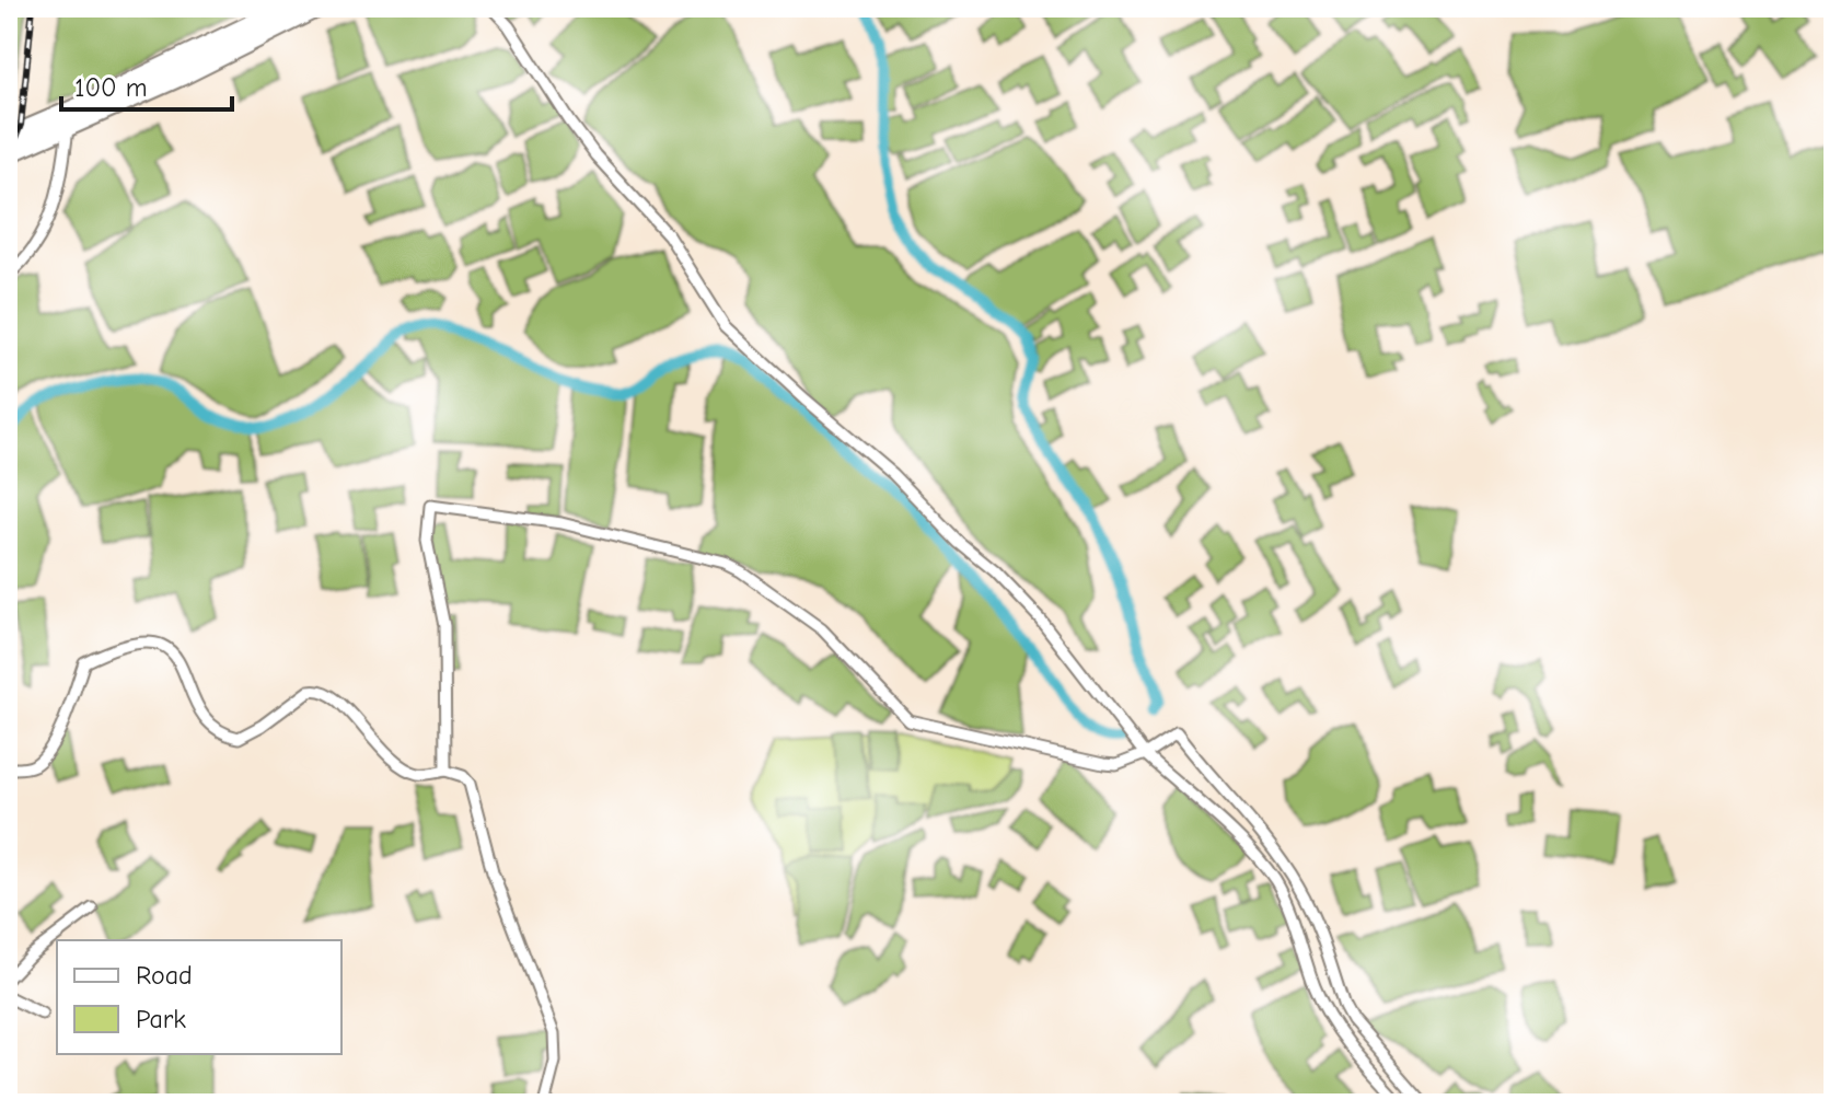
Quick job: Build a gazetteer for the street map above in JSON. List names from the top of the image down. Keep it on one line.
{"legend":["Road","Park"],"scale_bar":"100 m"}
